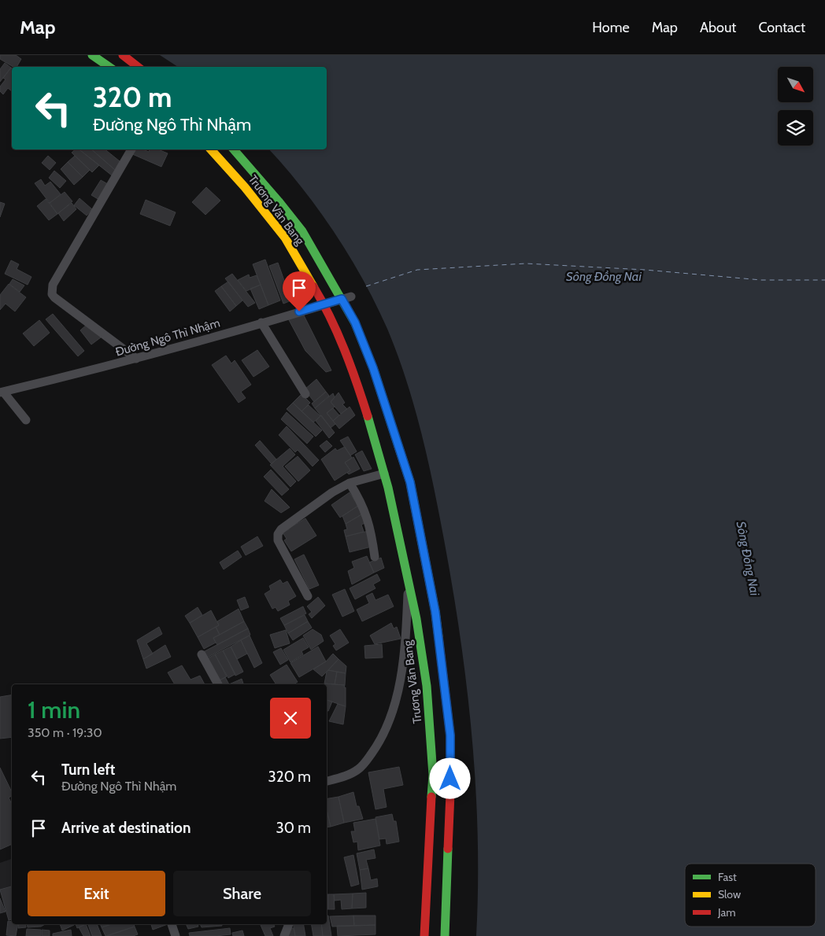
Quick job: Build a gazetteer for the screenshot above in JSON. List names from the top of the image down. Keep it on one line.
{"streets":{"main road":["Trương Văn Bang"],"street":["Đường Ngô Thì Nhậm"]},"crossings":[["Trương Văn Bang","Đường Ngô Thì Nhậm"]],"water":["Sông Đồng Nai"],"legend":["Fast","Slow","Jam"],"north":"bottom right","page":{"header":"Map","nav":["Home","Map","About","Contact"],"turn":["320 m","Đường Ngô Thì Nhậm"],"heading":["1 min","350 m · 19:30"],"list":[{"name":"Turn left","note":"Đường Ngô Thì Nhậm","value":"320 m"},{"name":"Arrive at destination","value":"30 m"}],"buttons":["Exit","Share"]}}
